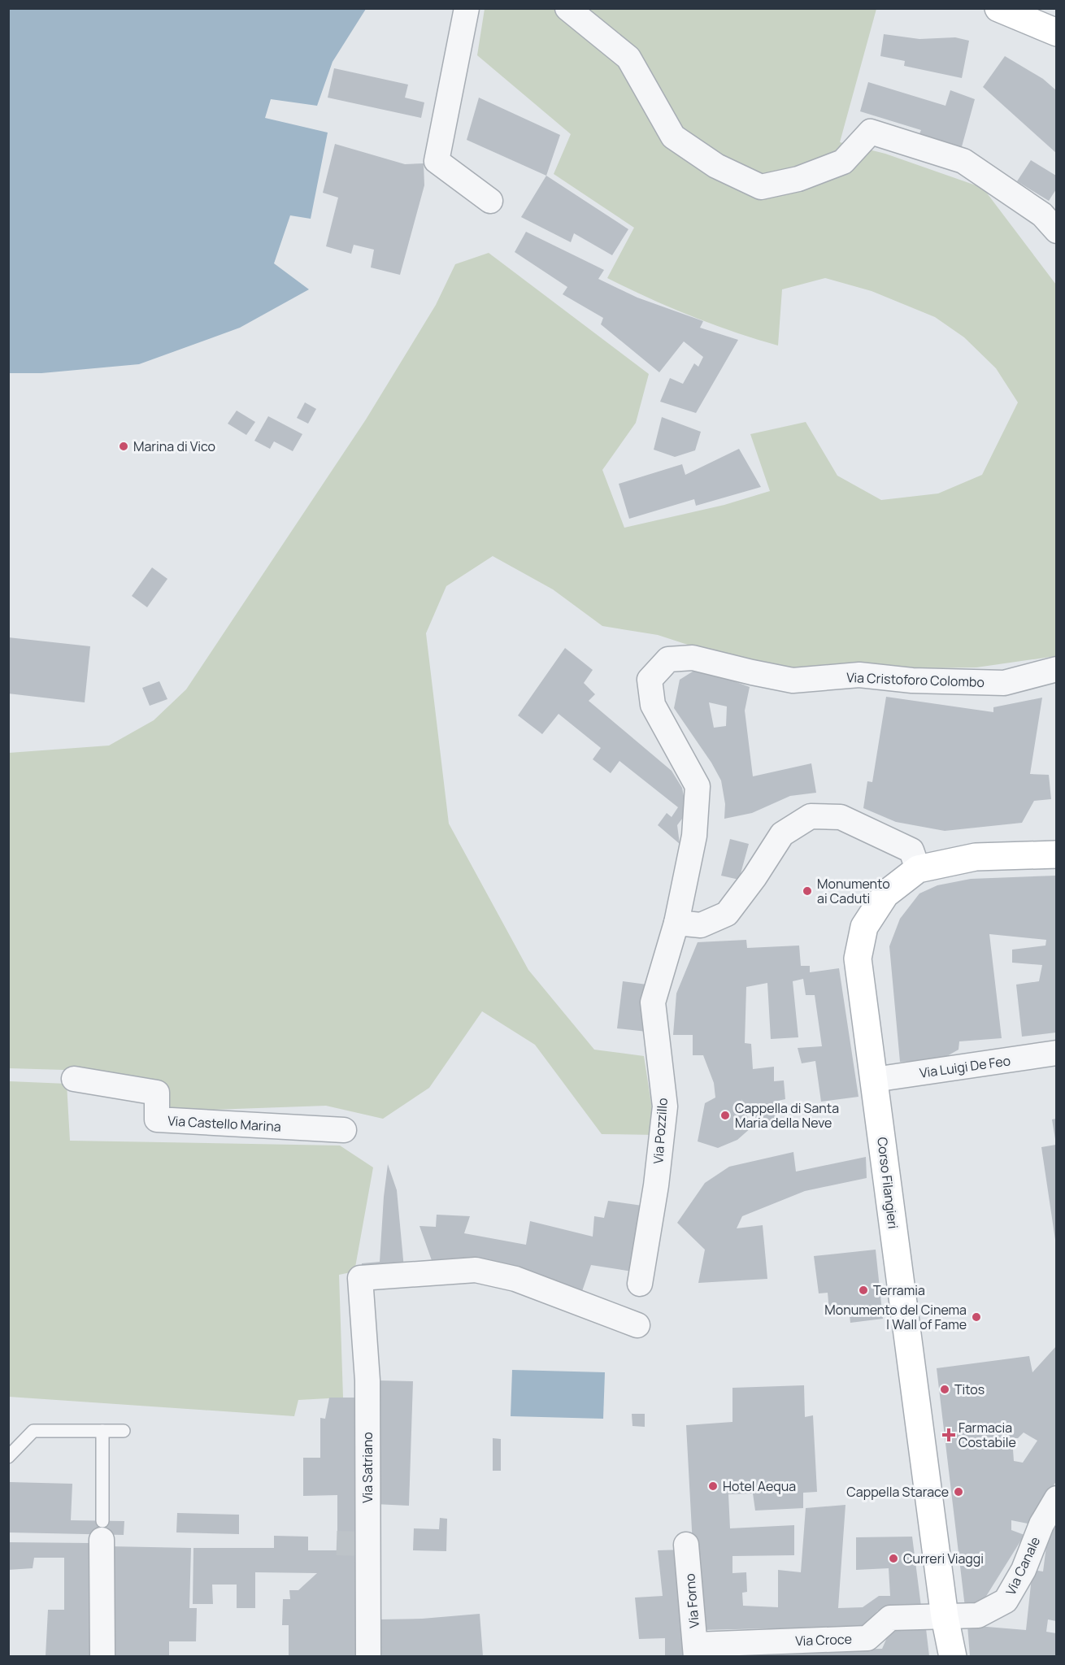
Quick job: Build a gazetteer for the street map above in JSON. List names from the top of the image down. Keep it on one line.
{"streets":{"street":["Via Cristoforo Colombo","Via Luigi De Feo","Via Castello Marina","Via Pozzillo","Corso Filangieri","Via Satriano","Via Canale","Via Forno","Via Croce"]},"crossings":[["Via Cristoforo Colombo","Via Pozzillo"],["Via Luigi De Feo","Corso Filangieri"],["Corso Filangieri","Via Canale"],["Corso Filangieri","Via Croce"],["Via Canale","Via Croce"],["Via Forno","Via Croce"]],"places":{"other":["Marina di Vico","Monumento ai Caduti","Cappella di Santa Maria della Neve","Terramia","Monumento del Cinema | Wall of Fame","Titos","Hotel Aequa","Cappella Starace","Curreri Viaggi"],"health":["Farmacia Costabile"]}}
